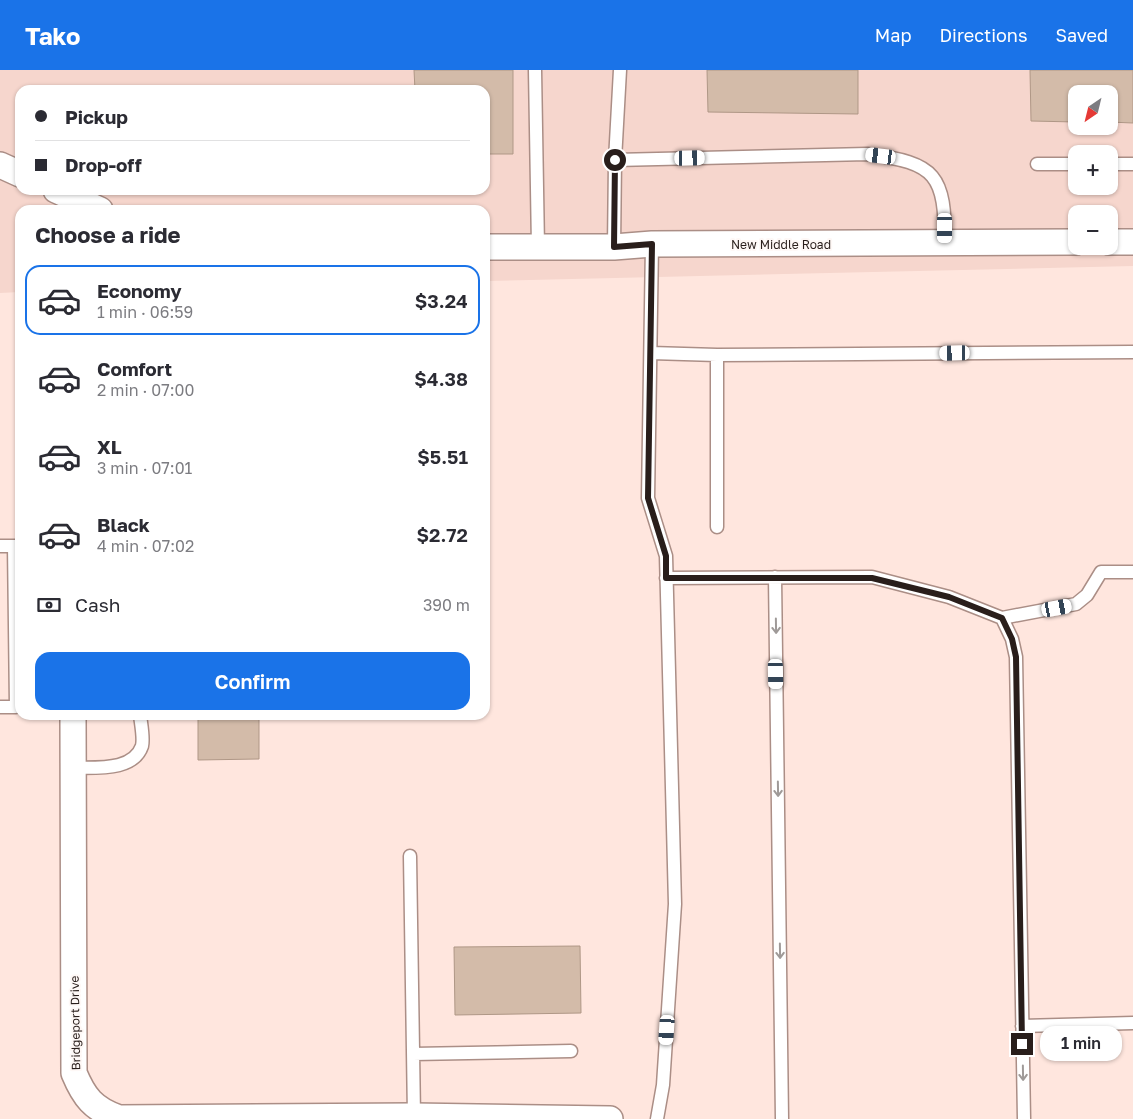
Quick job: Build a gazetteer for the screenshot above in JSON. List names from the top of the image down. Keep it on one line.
{"streets":{"street":["New Middle Road","Bridgeport Drive"]},"north":"bottom left","page":{"header":"Tako","nav":["Map","Directions","Saved"],"map_buttons":["+","−"],"banner":["Pickup","Drop-off"],"heading":"Choose a ride","list":[{"name":"Economy","note":"1 min · 06:59","value":"$3.24"},{"name":"Comfort","note":"2 min · 07:00","value":"$4.38"},{"name":"XL","note":"3 min · 07:01","value":"$5.51"},{"name":"Black","note":"4 min · 07:02","value":"$2.72"}],"pay":["Cash","390 m"],"buttons":"Confirm","bubble":"1 min"}}
